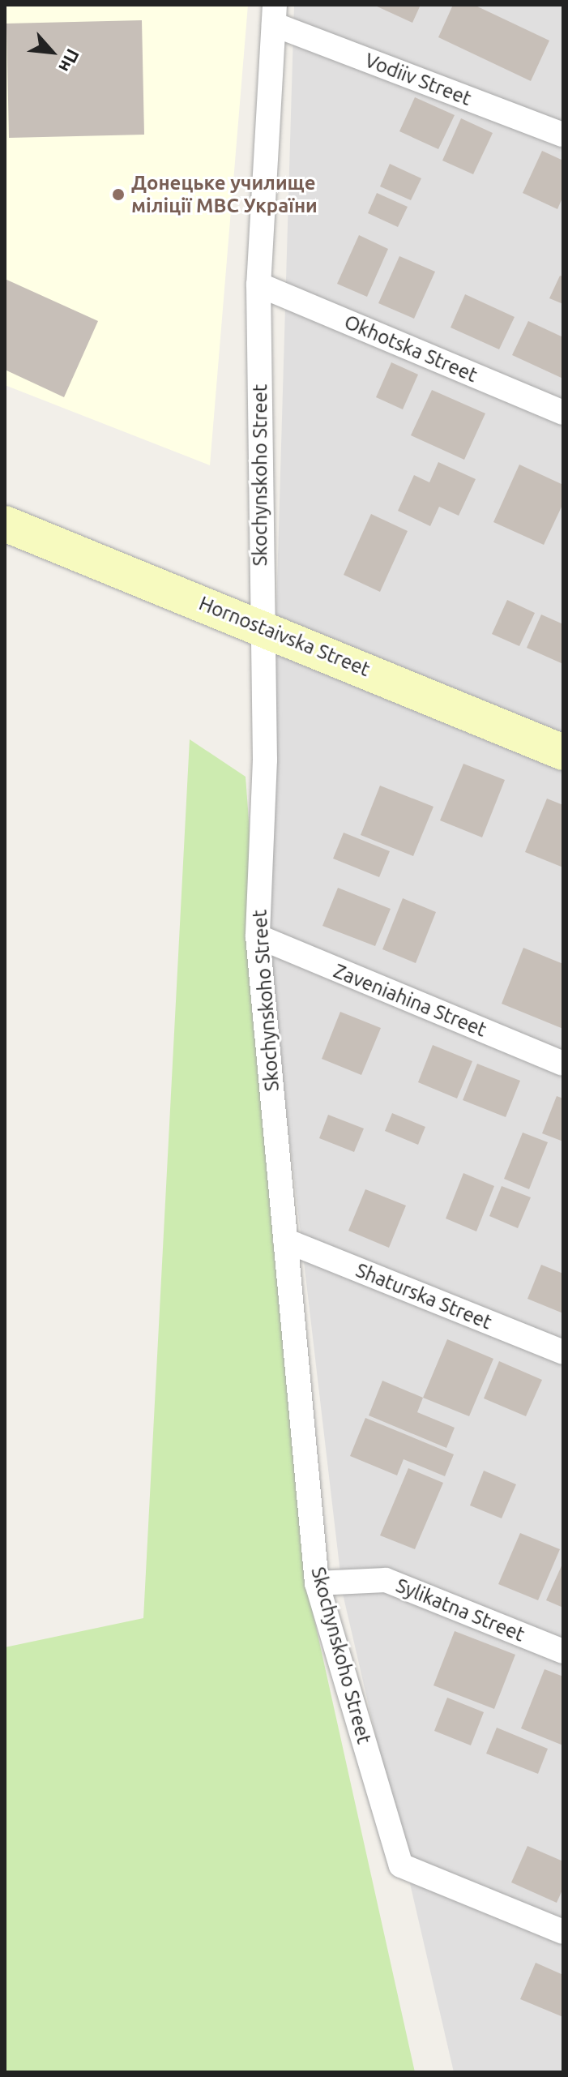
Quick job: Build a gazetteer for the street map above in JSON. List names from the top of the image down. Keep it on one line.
{"streets":{"main road":["Hornostaivska Street"],"street":["Vodiiv Street","Okhotska Street","Skochynskoho Street","Zaveniahina Street","Shaturska Street","Sylikatna Street"]},"crossings":[["Vodiiv Street","Skochynskoho Street"],["Okhotska Street","Skochynskoho Street"],["Skochynskoho Street","Hornostaivska Street"],["Skochynskoho Street","Zaveniahina Street"],["Skochynskoho Street","Shaturska Street"],["Skochynskoho Street","Sylikatna Street"]],"places":["Донецьке училище міліції МВС України"],"north":"bottom right"}
